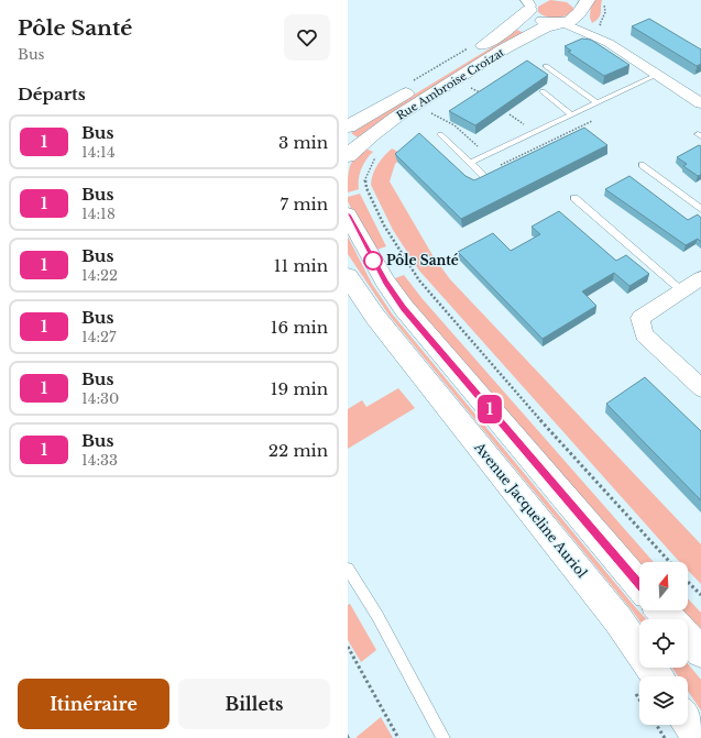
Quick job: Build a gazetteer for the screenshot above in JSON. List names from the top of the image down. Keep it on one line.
{"streets":{"main road":["Rue Ambroise Croizat","Avenue Jacqueline Auriol"]},"places":["Pôle Santé"],"lines":["bus line 1"],"north":"top","page":{"heading":[["Pôle Santé","Bus"],"Départs"],"on_map":"1","list":[{"mark":"1","name":"Bus","note":"14:14","value":"3 min"},{"mark":"1","name":"Bus","note":"14:18","value":"7 min"},{"mark":"1","name":"Bus","note":"14:22","value":"11 min"},{"mark":"1","name":"Bus","note":"14:27","value":"16 min"},{"mark":"1","name":"Bus","note":"14:30","value":"19 min"},{"mark":"1","name":"Bus","note":"14:33","value":"22 min"}],"buttons":["Itinéraire","Billets"]}}
